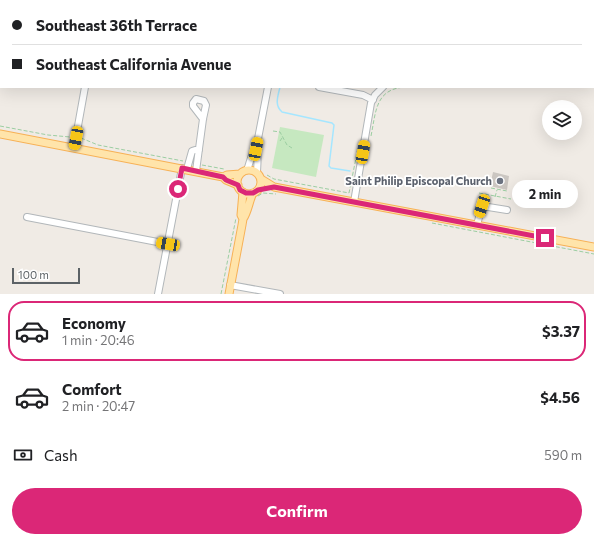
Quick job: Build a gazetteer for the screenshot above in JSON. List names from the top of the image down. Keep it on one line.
{"places":["Saint Philip Episcopal Church"],"scale_bar":"100 m","page":{"banner":["Southeast 36th Terrace","Southeast California Avenue"],"bubble":"2 min","scale":"100 m","list":[{"name":"Economy","note":"1 min · 20:46","value":"$3.37"},{"name":"Comfort","note":"2 min · 20:47","value":"$4.56"}],"pay":["Cash","590 m"],"buttons":"Confirm"}}
